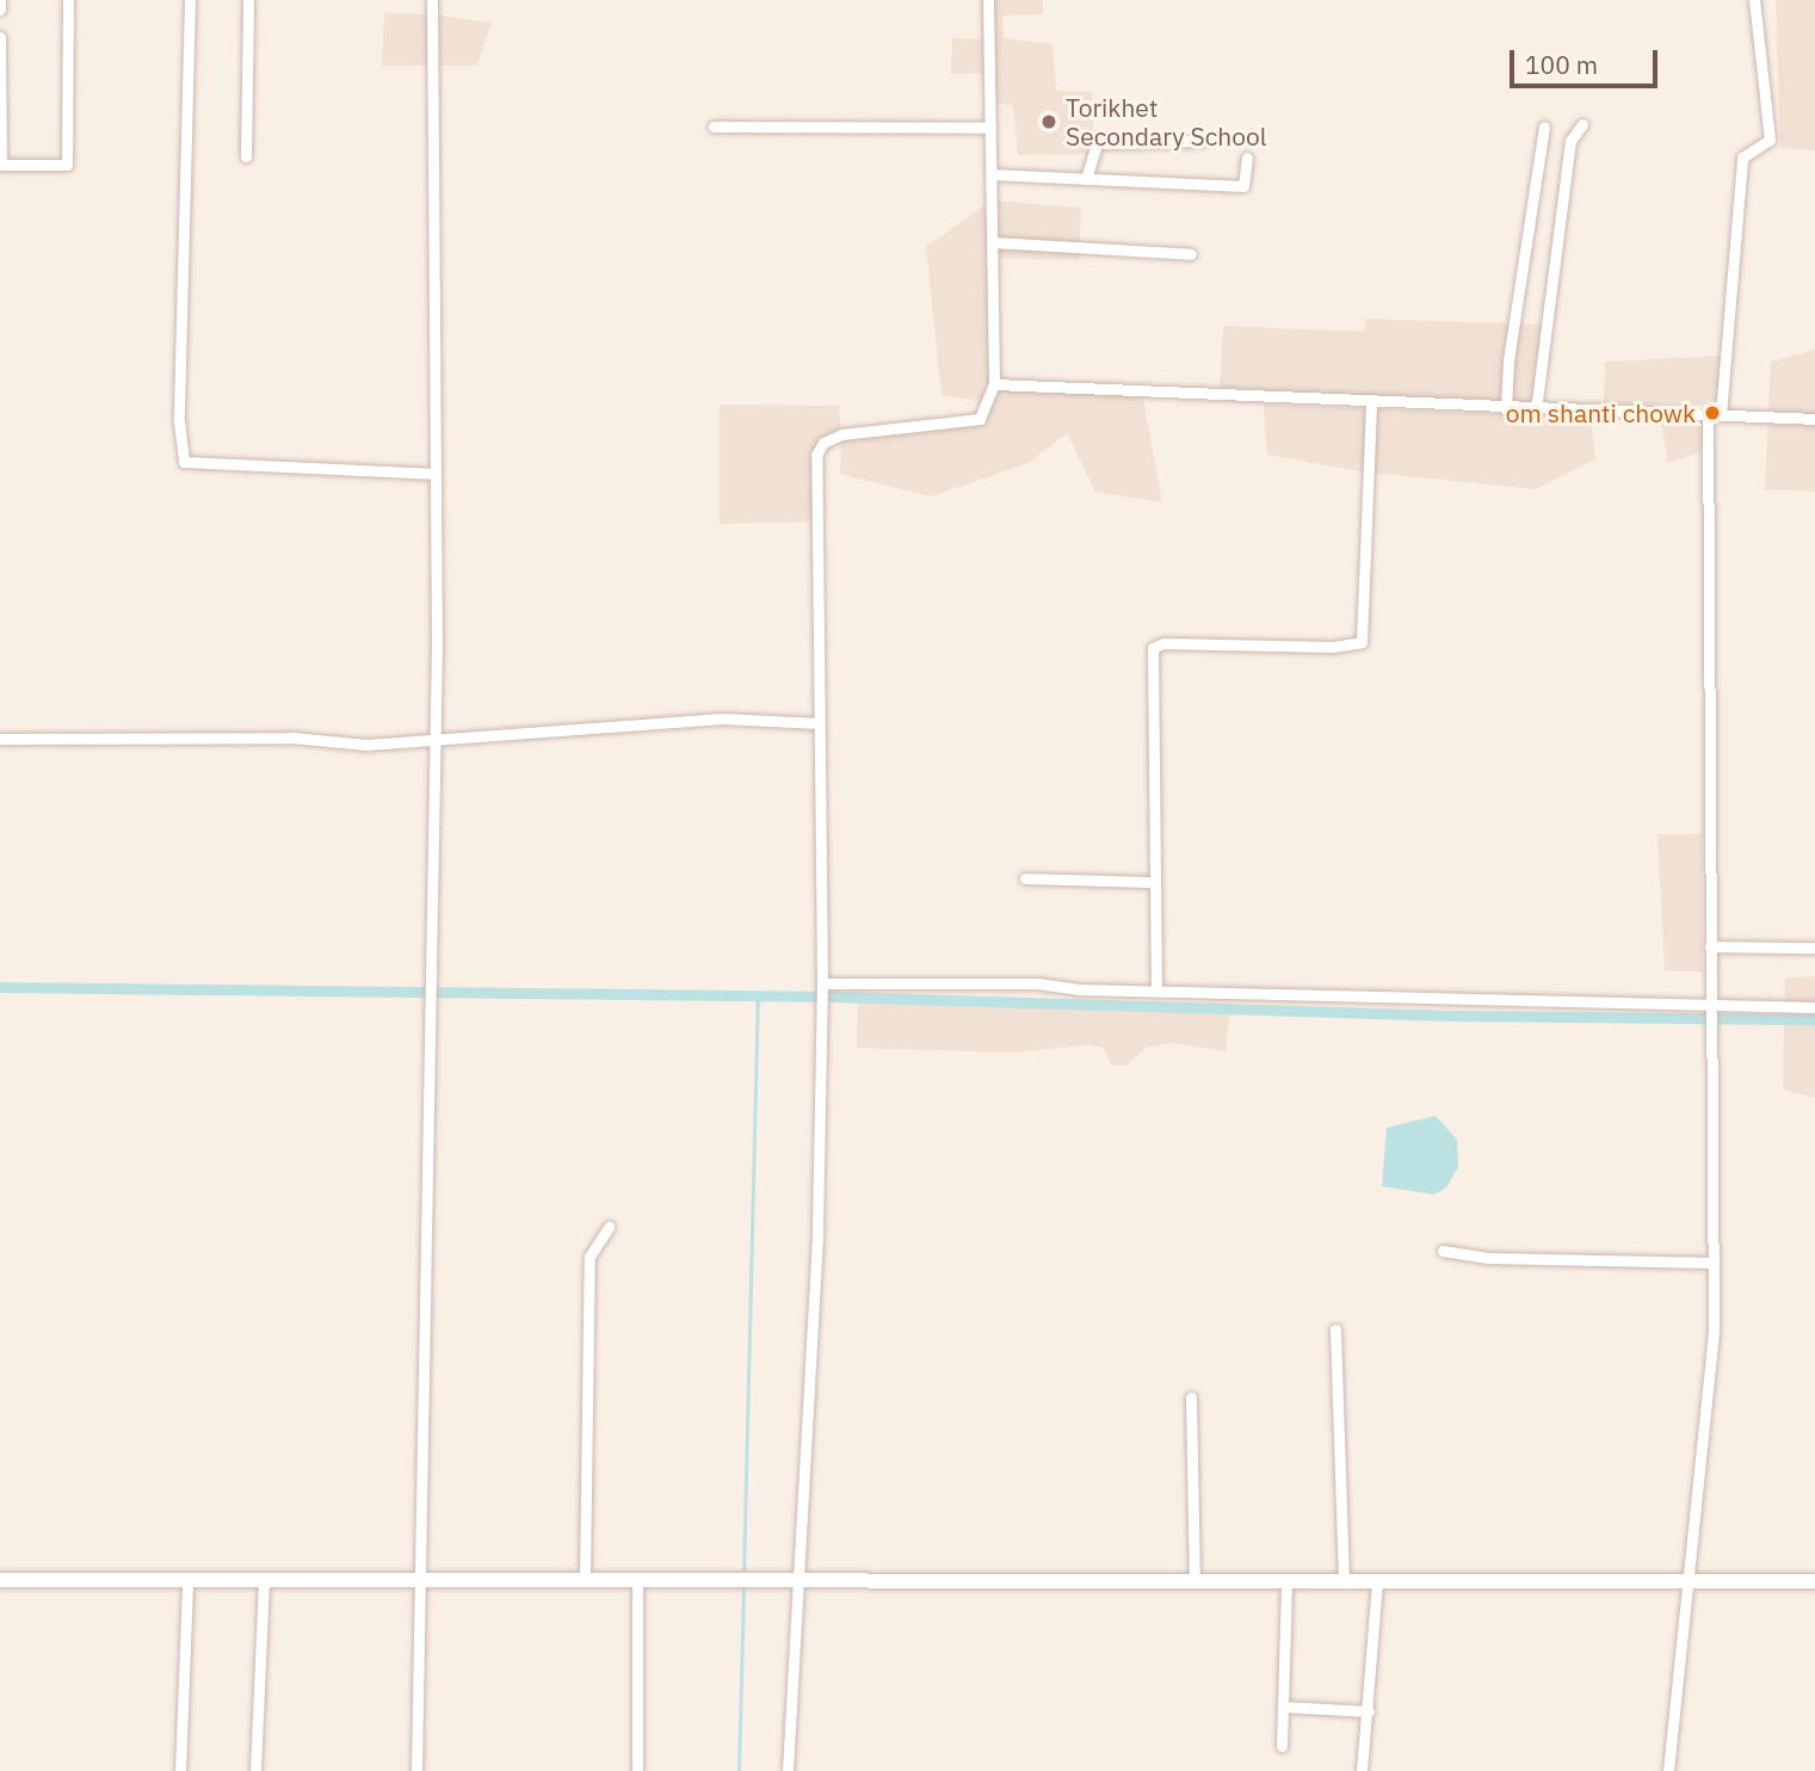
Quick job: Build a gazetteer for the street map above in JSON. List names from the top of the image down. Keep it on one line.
{"places":["Torikhet Secondary School","om shanti chowk"],"scale_bar":"100 m"}
